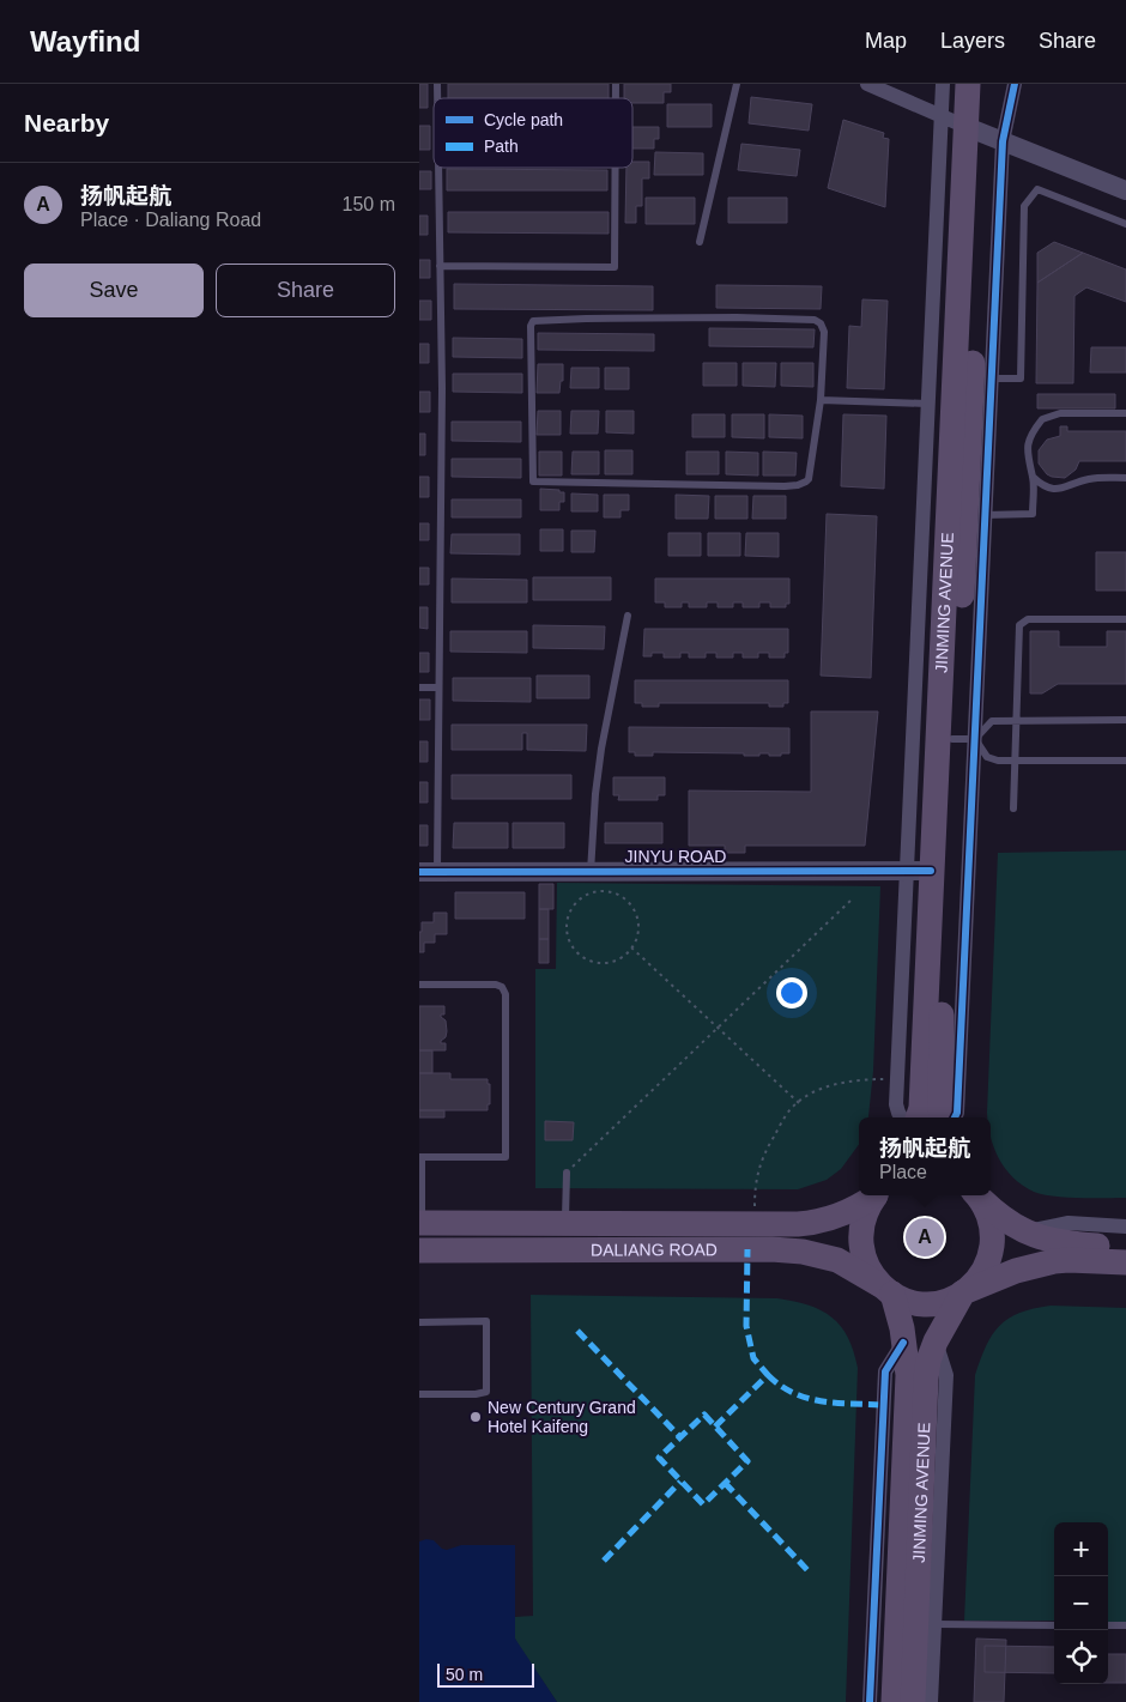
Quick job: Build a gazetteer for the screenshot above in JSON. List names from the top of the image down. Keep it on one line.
{"streets":{"main road":["JINMING AVENUE","DALIANG ROAD"],"street":["JINYU ROAD"]},"crossings":[["JINMING AVENUE","JINYU ROAD"],["JINMING AVENUE","DALIANG ROAD"]],"places":["New Century Grand Hotel Kaifeng"],"legend":["Cycle path","Path"],"scale_bar":"50 m","page":{"header":"Wayfind","nav":["Map","Layers","Share"],"heading":"Nearby","list":[{"mark":"A","name":"扬帆起航","note":"Place · Daliang Road","value":"150 m"}],"buttons":["Save","Share"],"popup":["扬帆起航","Place"],"pins":"A","map_buttons":["+","−"],"scale":"50 m"}}
